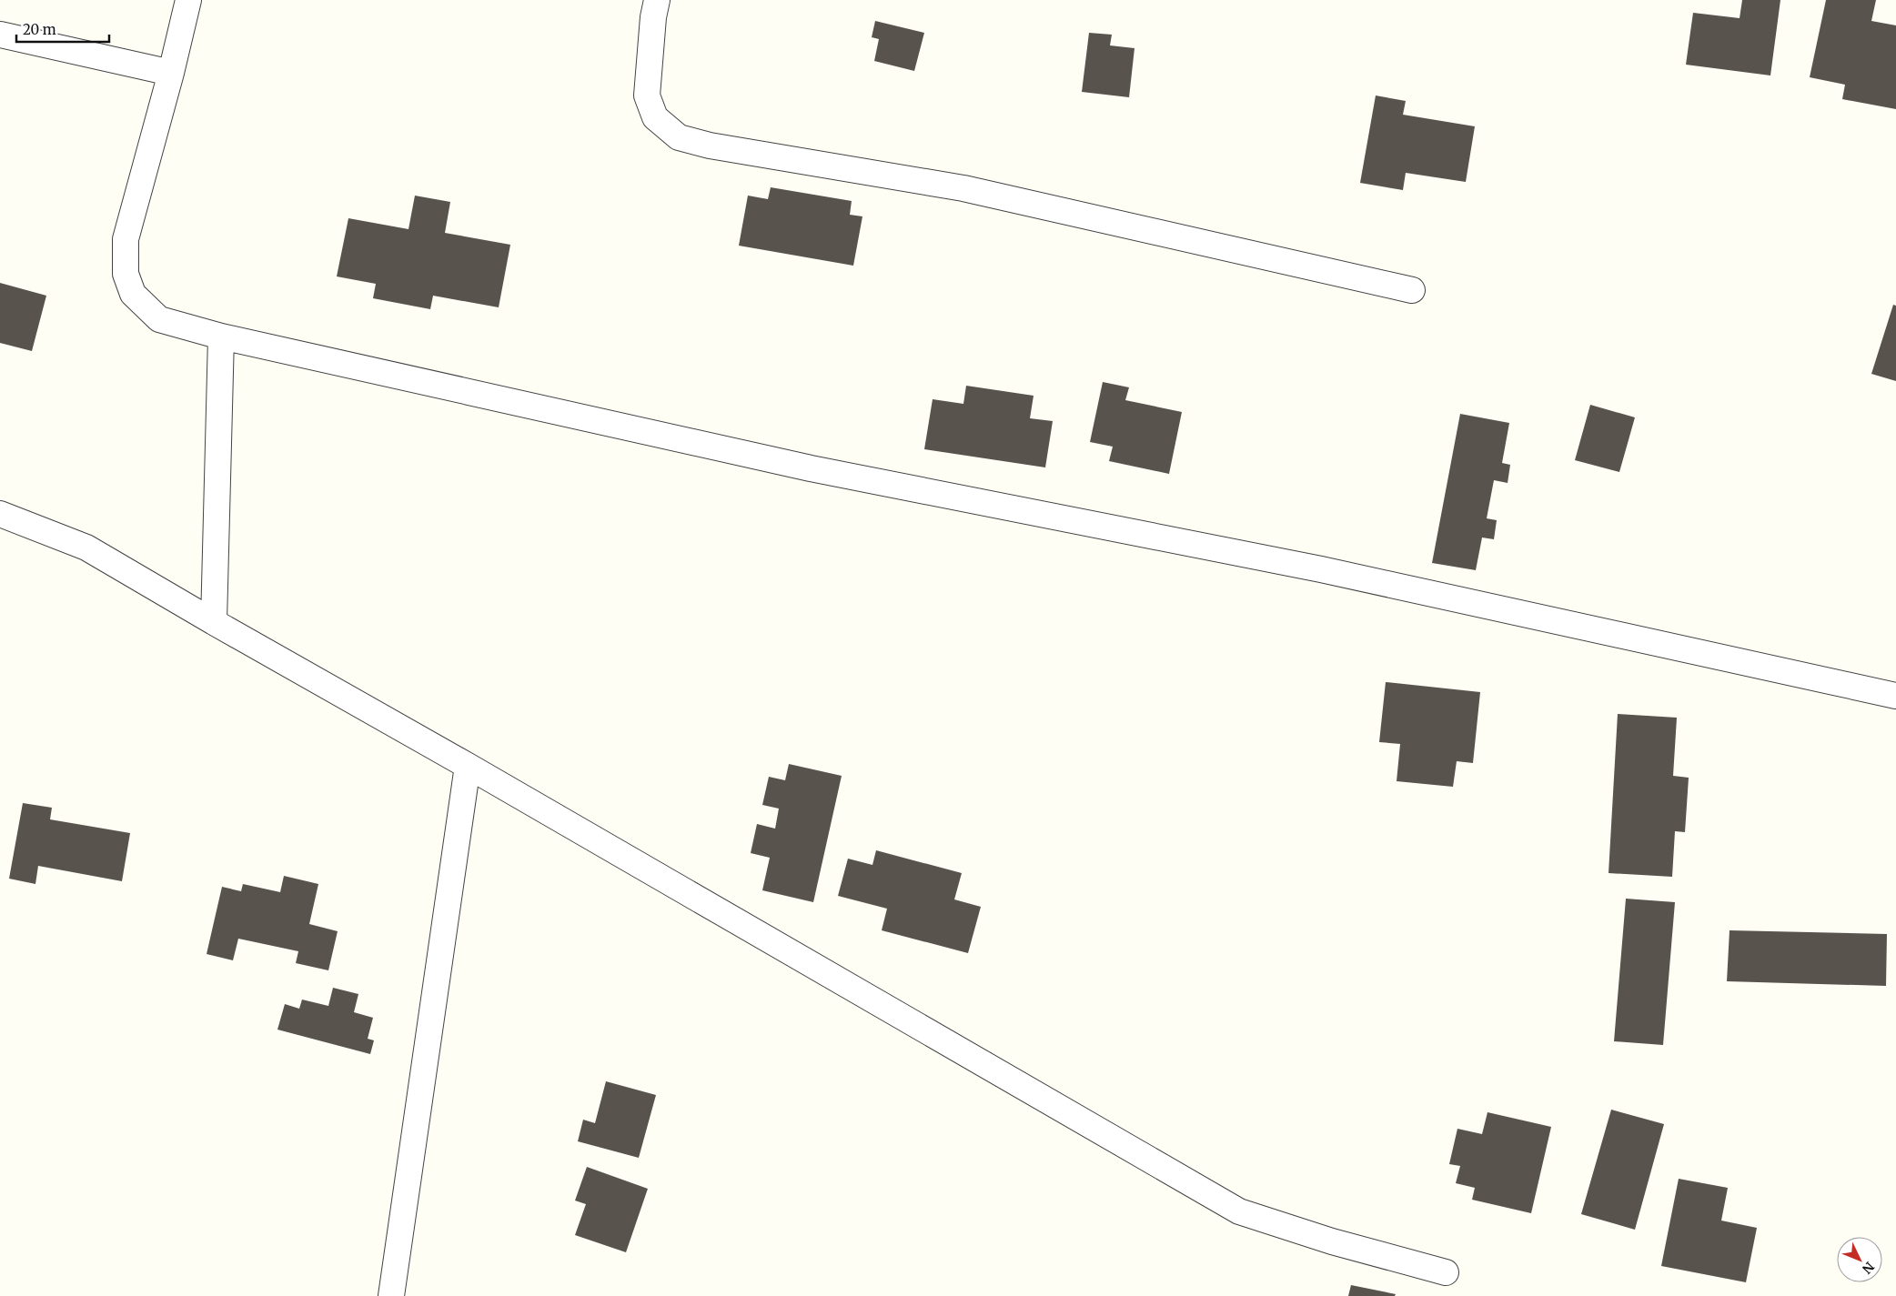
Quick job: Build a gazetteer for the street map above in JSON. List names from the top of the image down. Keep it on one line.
{"scale_bar":"20 m","north":"bottom right"}
